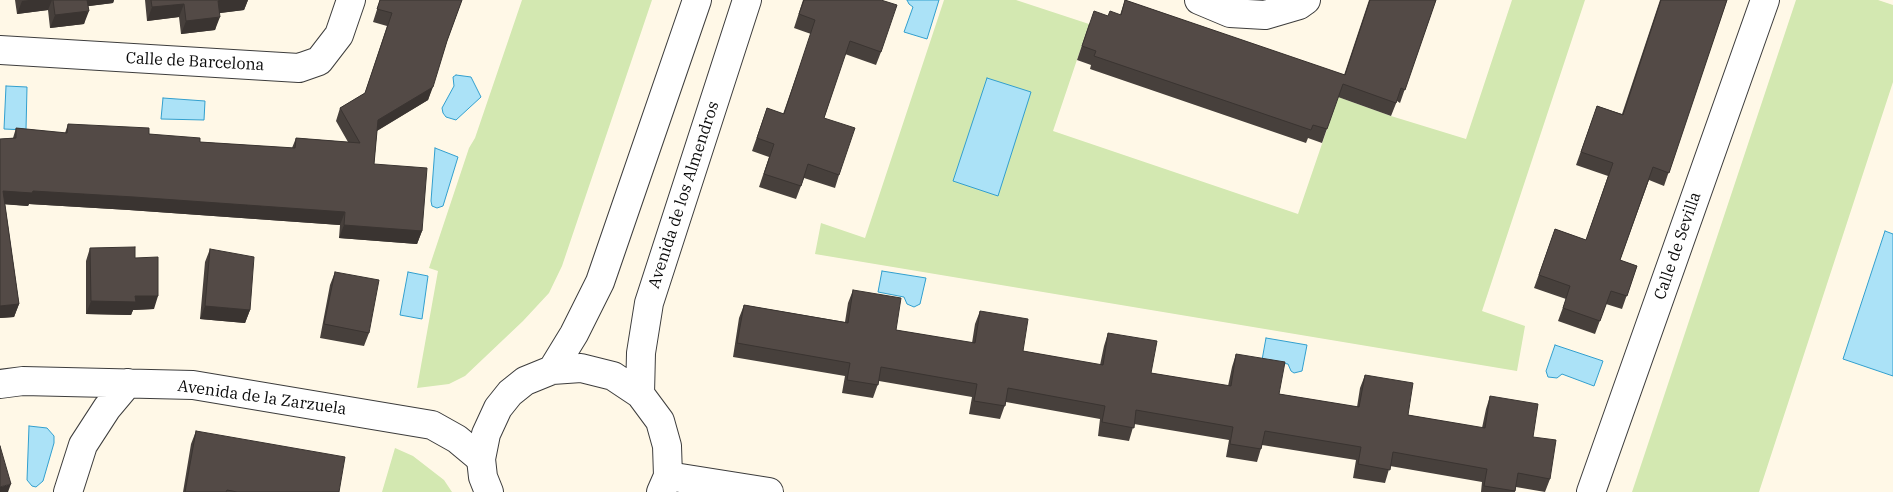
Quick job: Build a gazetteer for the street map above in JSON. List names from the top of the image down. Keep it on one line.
{"streets":{"street":["Calle de Barcelona","Avenida de los Almendros","Calle de Sevilla","Avenida de la Zarzuela"]}}
